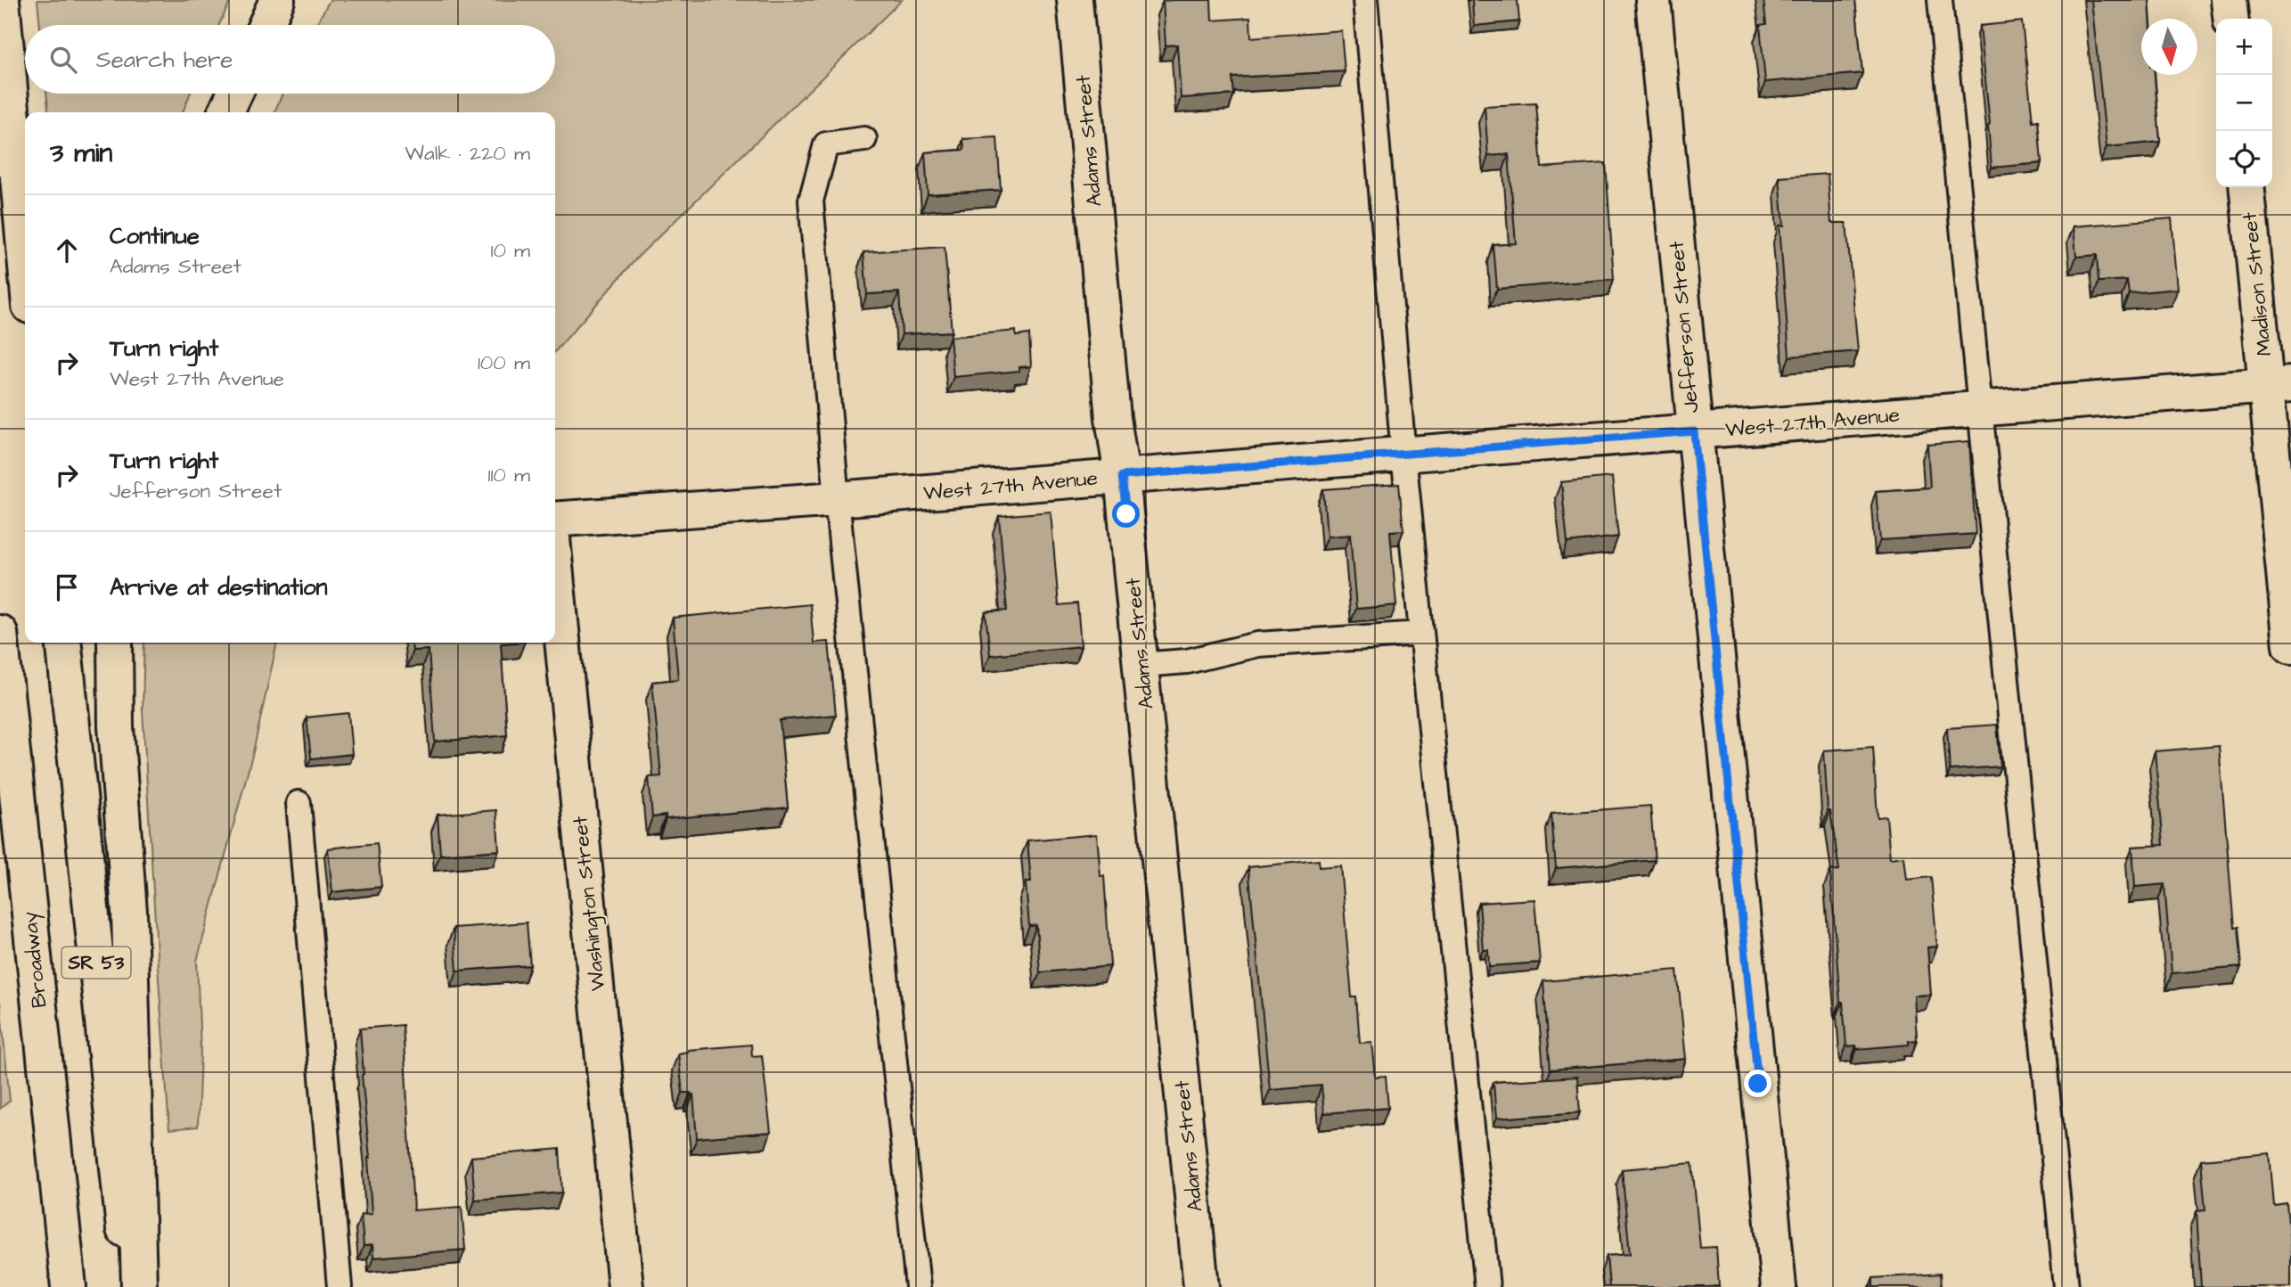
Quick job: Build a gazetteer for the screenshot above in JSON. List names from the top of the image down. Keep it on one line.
{"streets":{"main road":["Adams Street","Madison Street","Jefferson Street","West 27th Avenue","Washington Street","Broadway","SR 53"]},"crossings":[["Adams Street","West 27th Avenue"],["Madison Street","West 27th Avenue"],["Jefferson Street","West 27th Avenue"]],"north":"bottom","page":{"map_buttons":["+","−"],"search":"Search here","heading":["3 min","Walk · 220 m"],"list":[["Continue","Adams Street","10 m"],["Turn right","West 27th Avenue","100 m"],["Turn right","Jefferson Street","110 m"],"Arrive at destination"]}}
